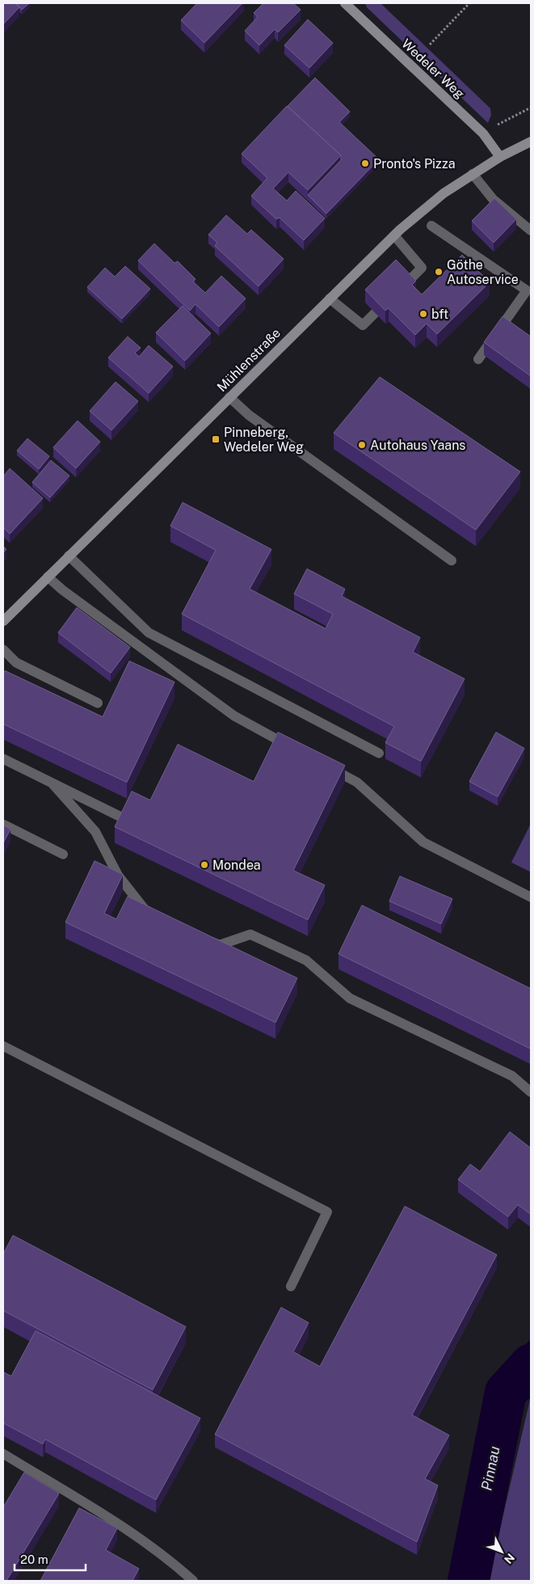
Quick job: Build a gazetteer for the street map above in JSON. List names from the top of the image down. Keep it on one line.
{"streets":{"main road":["Wedeler Weg","Mühlenstraße"]},"crossings":[["Wedeler Weg","Mühlenstraße"]],"water":["Pinnau"],"places":{"other":["Pronto's Pizza","Göthe Autoservice","bft","Autohaus Yaans","Mondea"],"transit":["Pinneberg, Wedeler Weg"]},"scale_bar":"20 m","north":"bottom right"}
